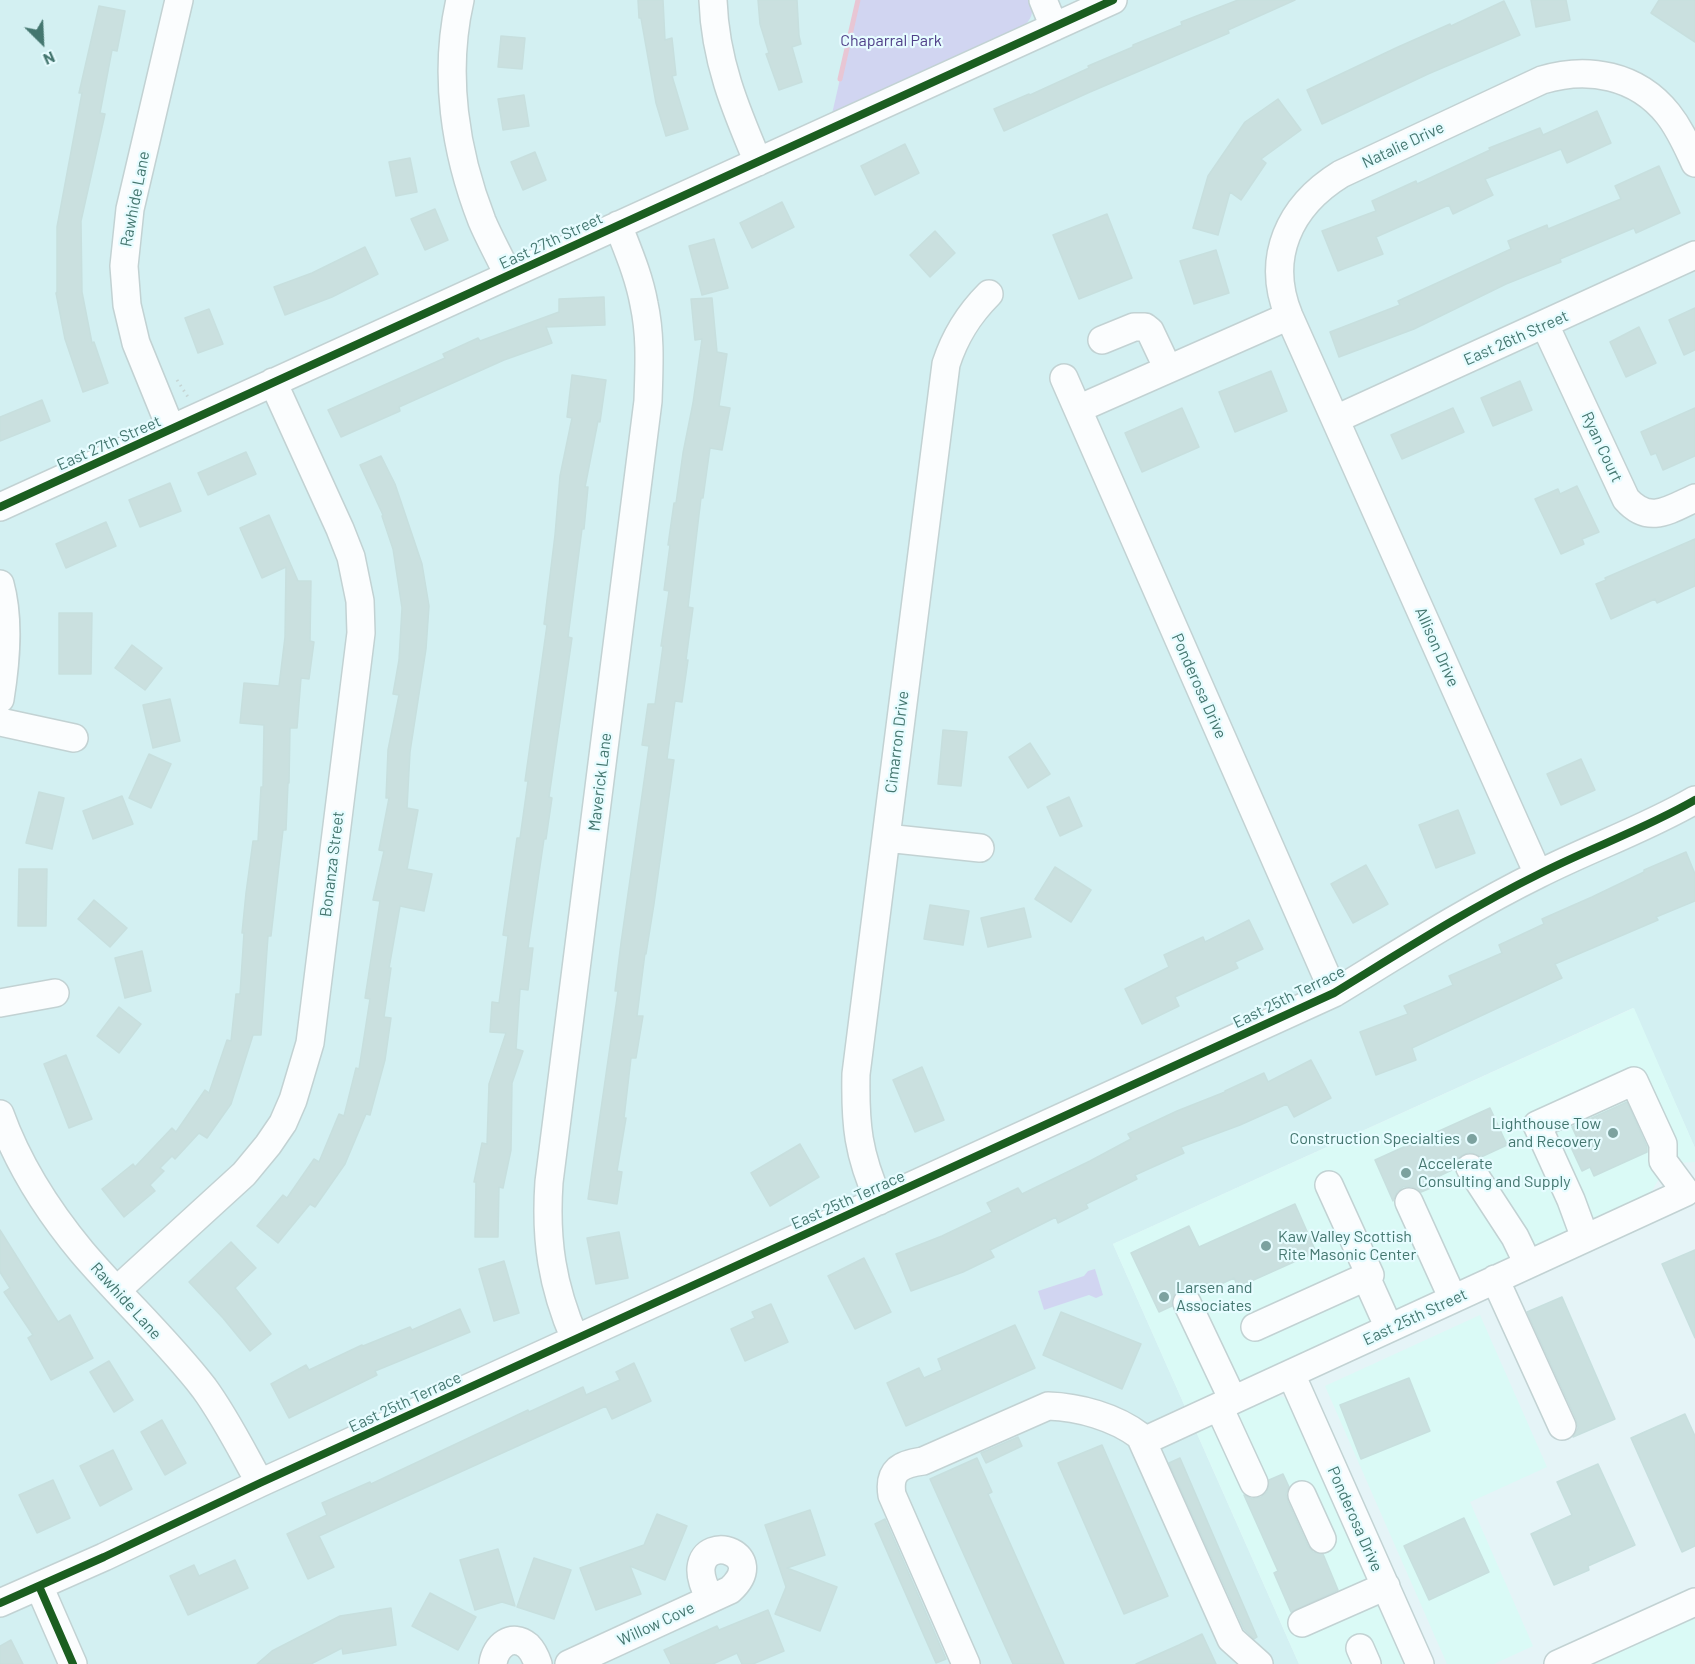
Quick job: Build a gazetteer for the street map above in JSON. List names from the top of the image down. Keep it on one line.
{"streets":{"street":["Natalie Drive","Rawhide Lane","East 27th Street","East 26th Street","Ryan Court","Allison Drive","Ponderosa Drive","Cimarron Drive","Maverick Lane","Bonanza Street","East 25th Terrace","East 25th Street","Willow Cove"]},"crossings":[["Natalie Drive","East 26th Street"],["Natalie Drive","Allison Drive"],["Rawhide Lane","East 27th Street"],["Rawhide Lane","Bonanza Street"],["Rawhide Lane","East 25th Terrace"],["East 27th Street","Maverick Lane"],["East 27th Street","Bonanza Street"],["East 26th Street","Ryan Court"],["East 26th Street","Allison Drive"],["Allison Drive","East 25th Terrace"],["Ponderosa Drive","East 25th Terrace"],["Ponderosa Drive","East 25th Street"],["Cimarron Drive","East 25th Terrace"],["Maverick Lane","East 25th Terrace"]],"parks":["Chaparral Park"],"places":["Lighthouse Tow and Recovery","Construction Specialties","Accelerate Consulting and Supply","Kaw Valley Scottish Rite Masonic Center","Larsen and Associates"],"north":"bottom right"}
